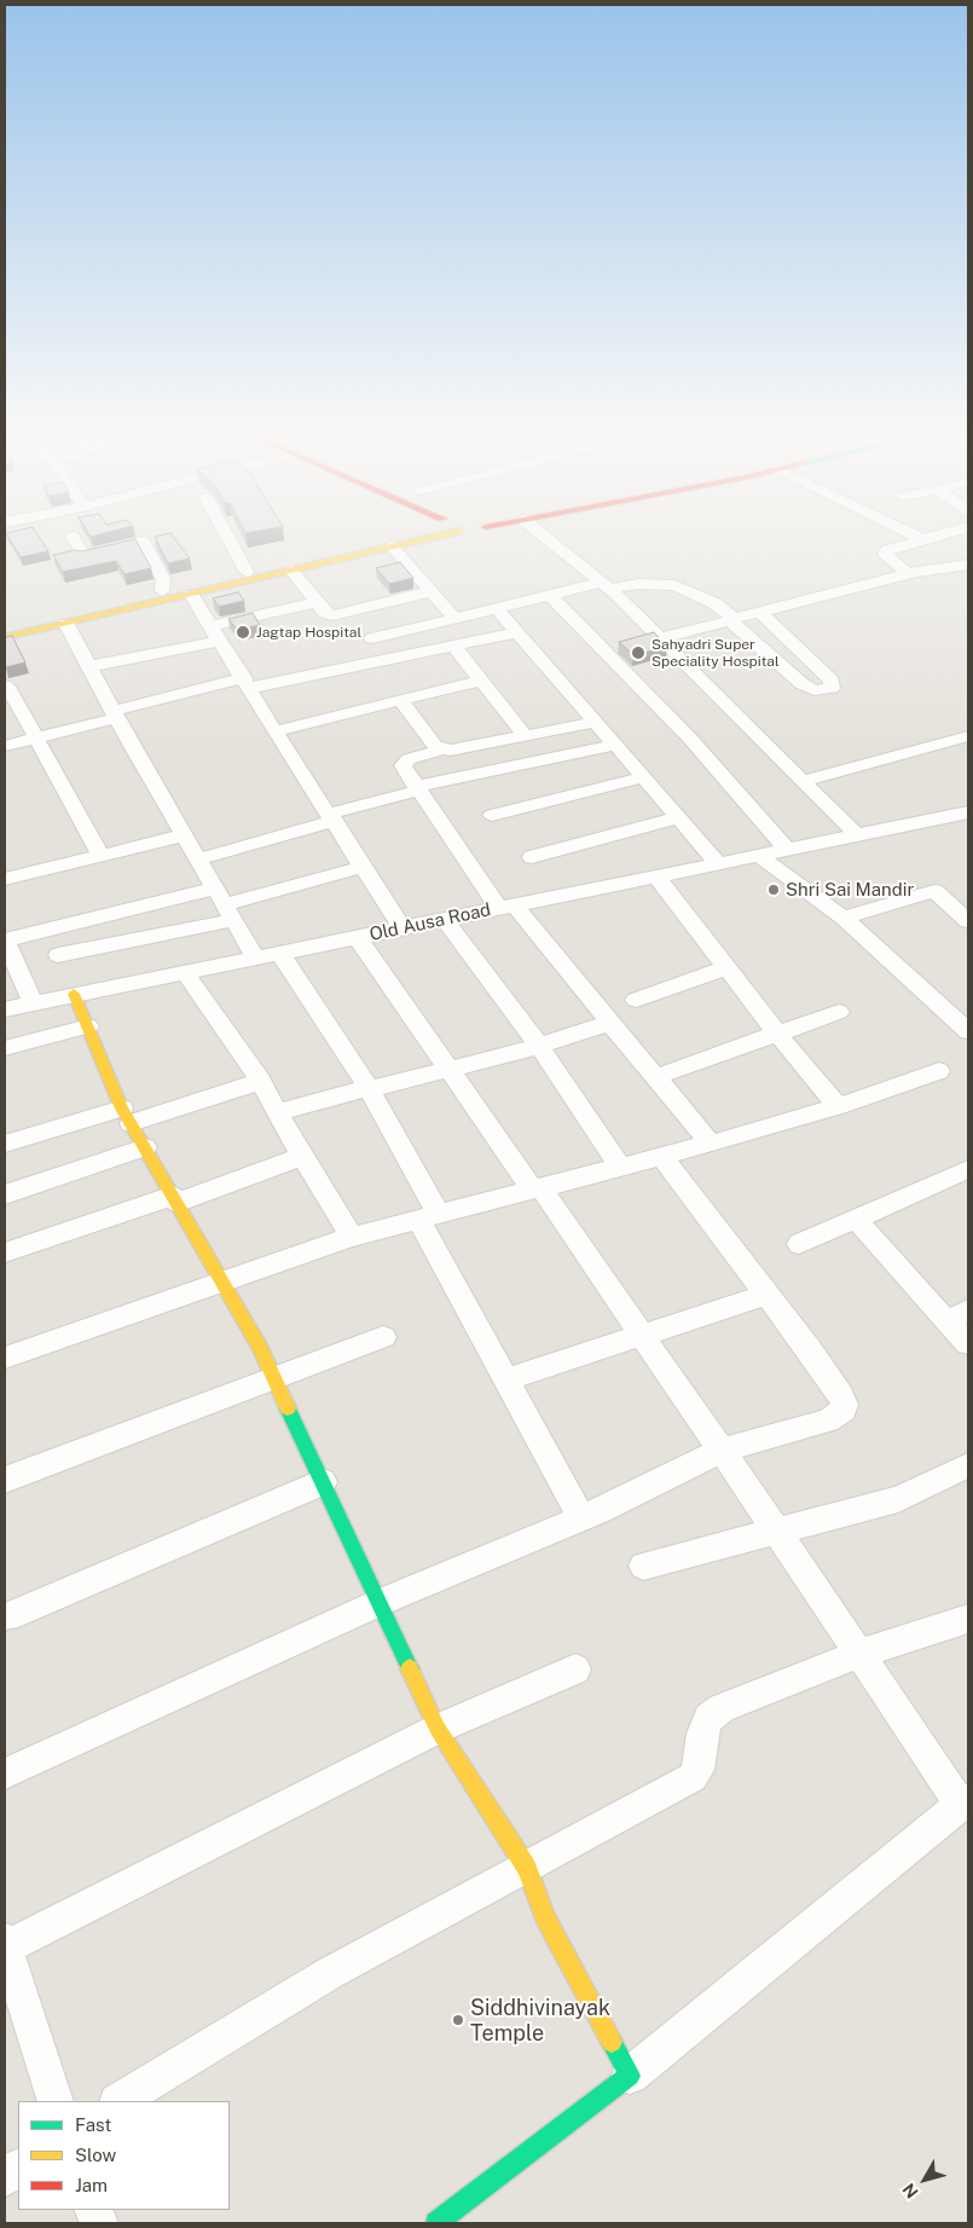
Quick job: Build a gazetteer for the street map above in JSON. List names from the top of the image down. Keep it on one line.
{"streets":{"street":["Old Ausa Road"]},"places":["Jagtap Hospital","Sahyadri Super Speciality Hospital","Shri Sai Mandir","Siddhivinayak Temple"],"legend":["Fast","Slow","Jam"],"north":"bottom left"}
